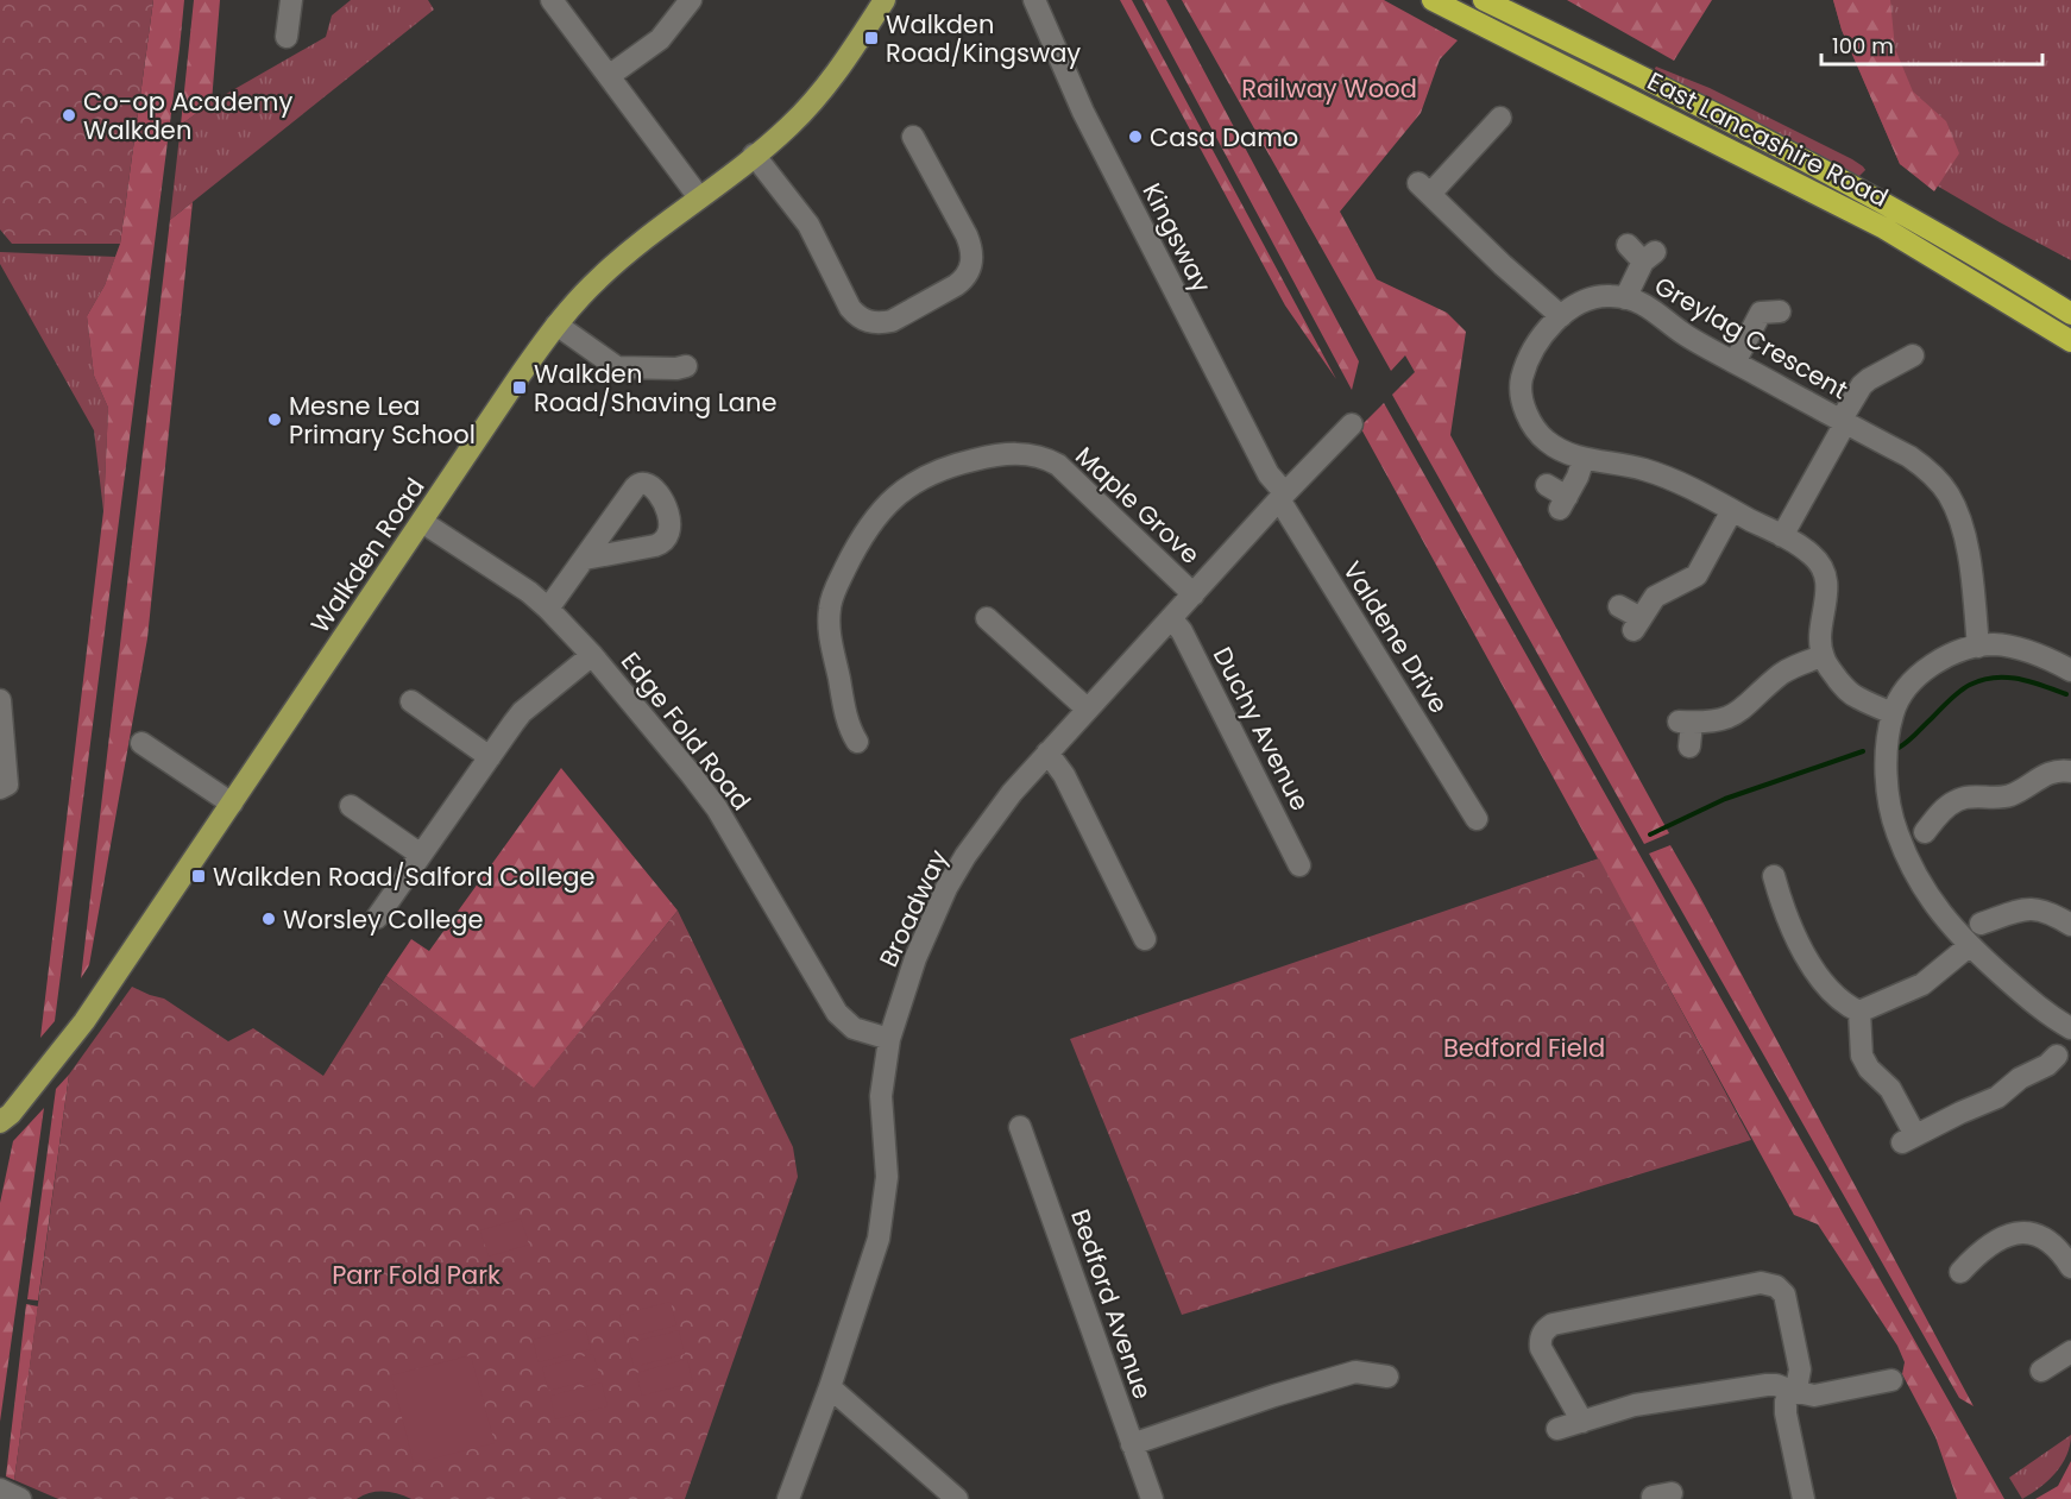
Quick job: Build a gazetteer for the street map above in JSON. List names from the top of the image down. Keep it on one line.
{"streets":{"highway":["East Lancashire Road"],"main road":["Walkden Road"],"street":["Kingsway","Greylag Crescent","Maple Grove","Valdene Drive","Duchy Avenue","Edge Fold Road","Broadway","Bedford Avenue"]},"crossings":[["Kingsway","Valdene Drive"],["Kingsway","Broadway"],["Maple Grove","Broadway"],["Walkden Road","Edge Fold Road"],["Valdene Drive","Broadway"],["Duchy Avenue","Broadway"],["Edge Fold Road","Broadway"]],"parks":["Railway Wood","Bedford Field","Parr Fold Park"],"places":{"transit":["Walkden Road/Kingsway","Walkden Road/Shaving Lane","Walkden Road/Salford College"],"other":["Co-op Academy Walkden","Casa Damo","Mesne Lea Primary School","Worsley College"]},"scale_bar":"100 m"}
